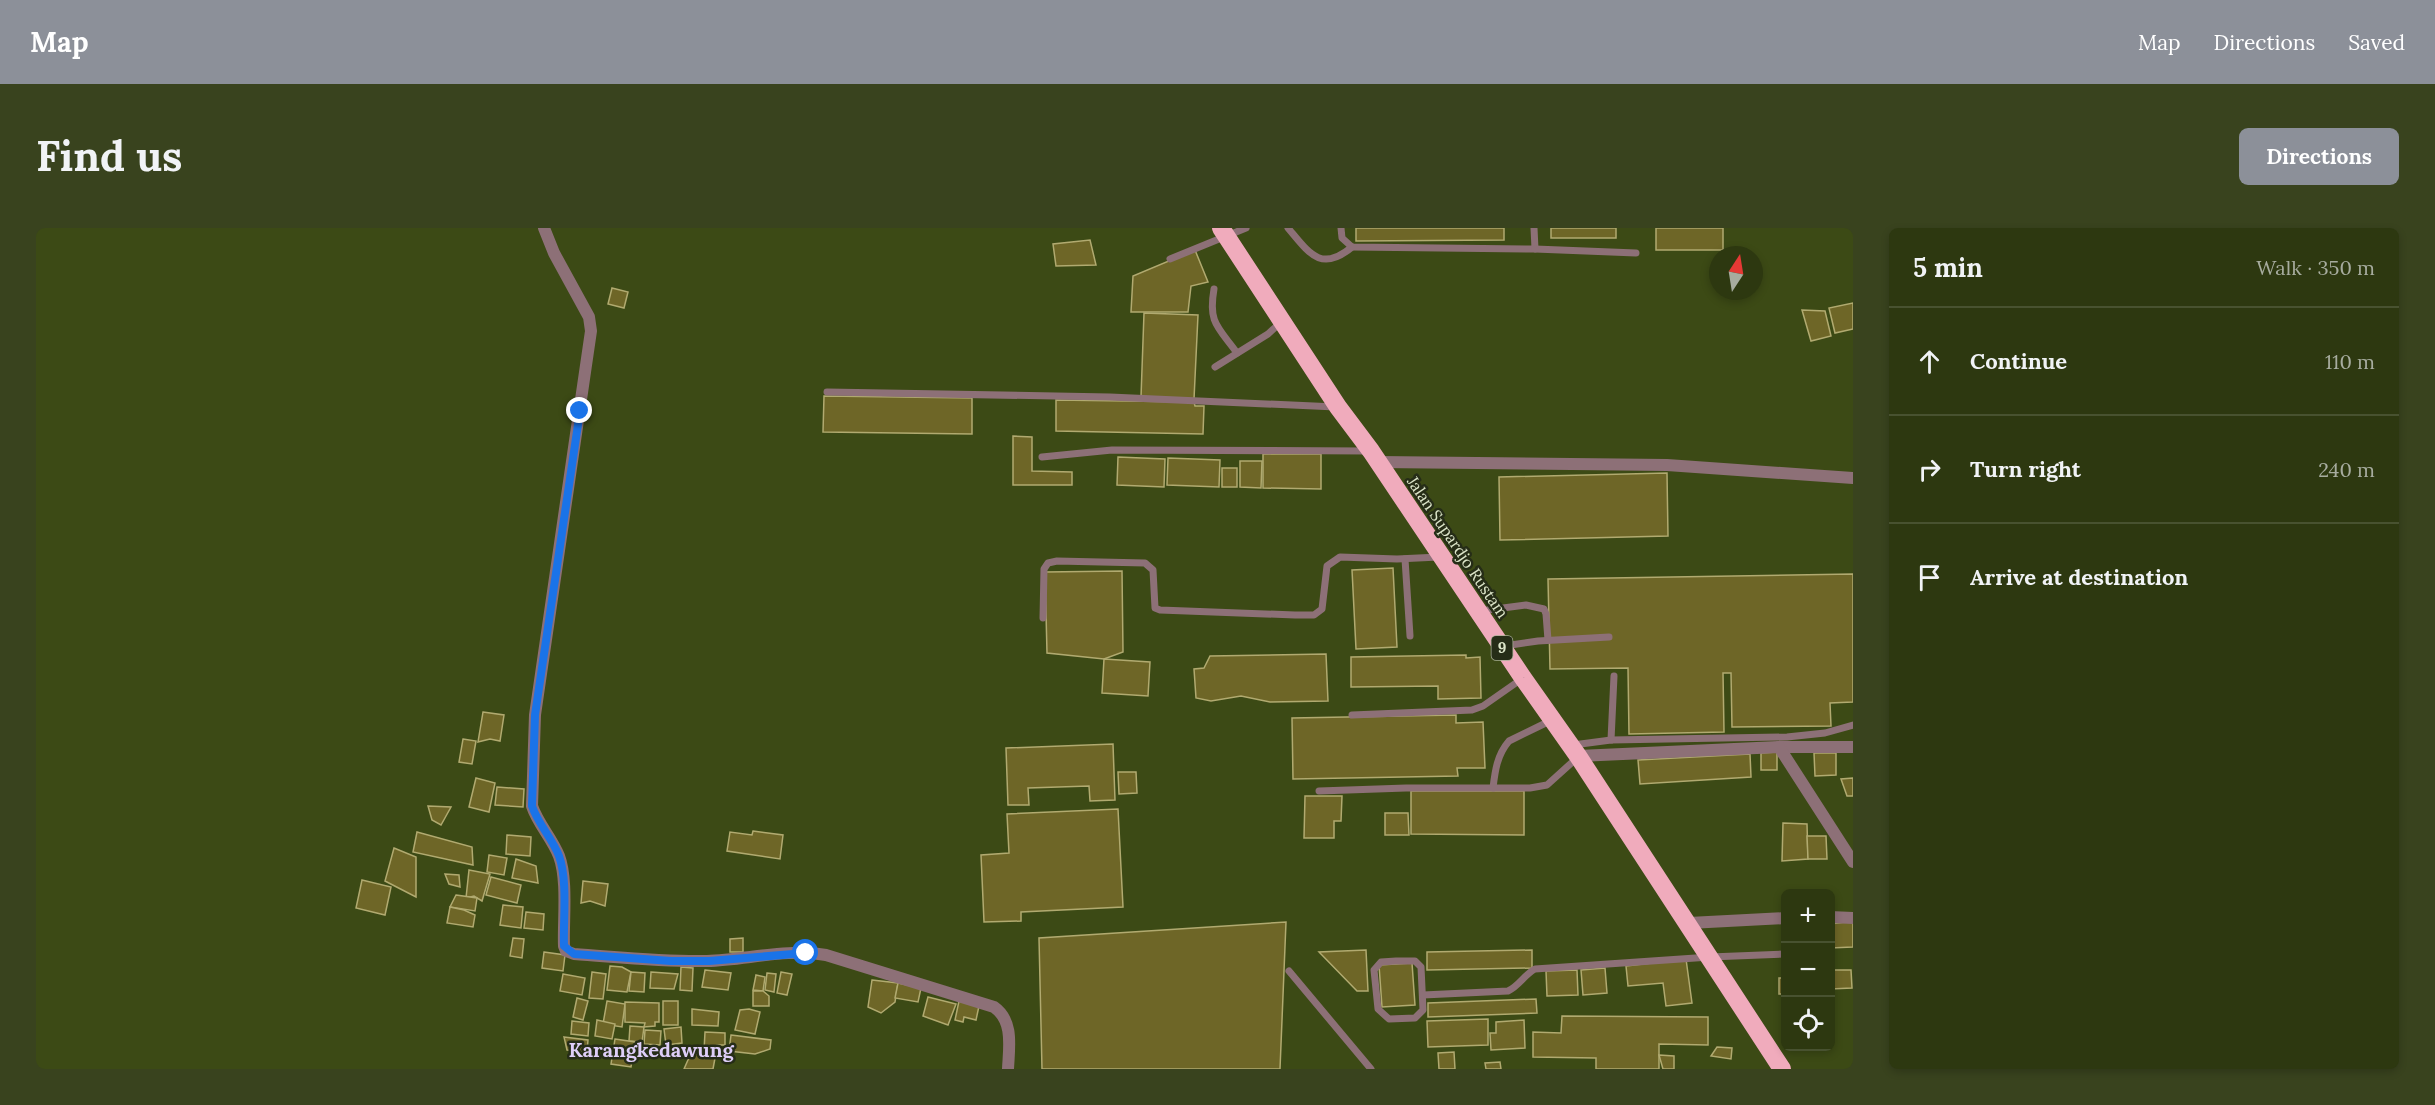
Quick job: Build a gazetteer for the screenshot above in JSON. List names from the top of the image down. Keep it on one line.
{"streets":{"highway":["Jalan Supardjo Rustam","9"]},"districts":["Karangkedawung"],"north":"top","page":{"header":"Map","nav":["Map","Directions","Saved"],"buttons":"Directions","title":"Find us","heading":["5 min","Walk · 350 m"],"list":[["Continue","110 m"],["Turn right","240 m"],"Arrive at destination"],"map_buttons":["+","−"]}}
